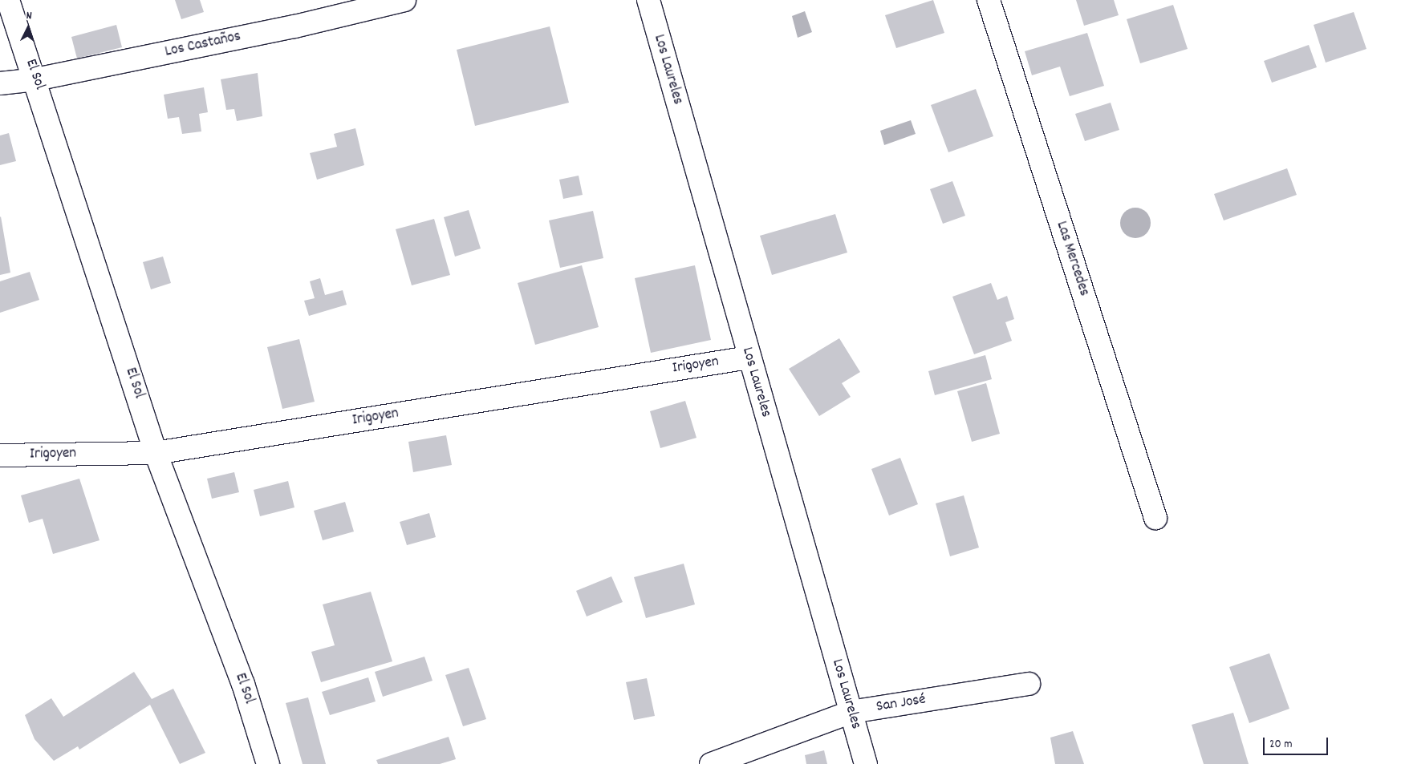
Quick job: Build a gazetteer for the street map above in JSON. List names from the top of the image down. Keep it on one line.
{"streets":{"street":["Los Castaños","Los Laureles","El Sol","Las Mercedes","Irigoyen","San José"]},"crossings":[["Los Castaños","El Sol"],["Los Laureles","Irigoyen"],["Los Laureles","San José"],["El Sol","Irigoyen"]],"scale_bar":"20 m","north":"top"}
